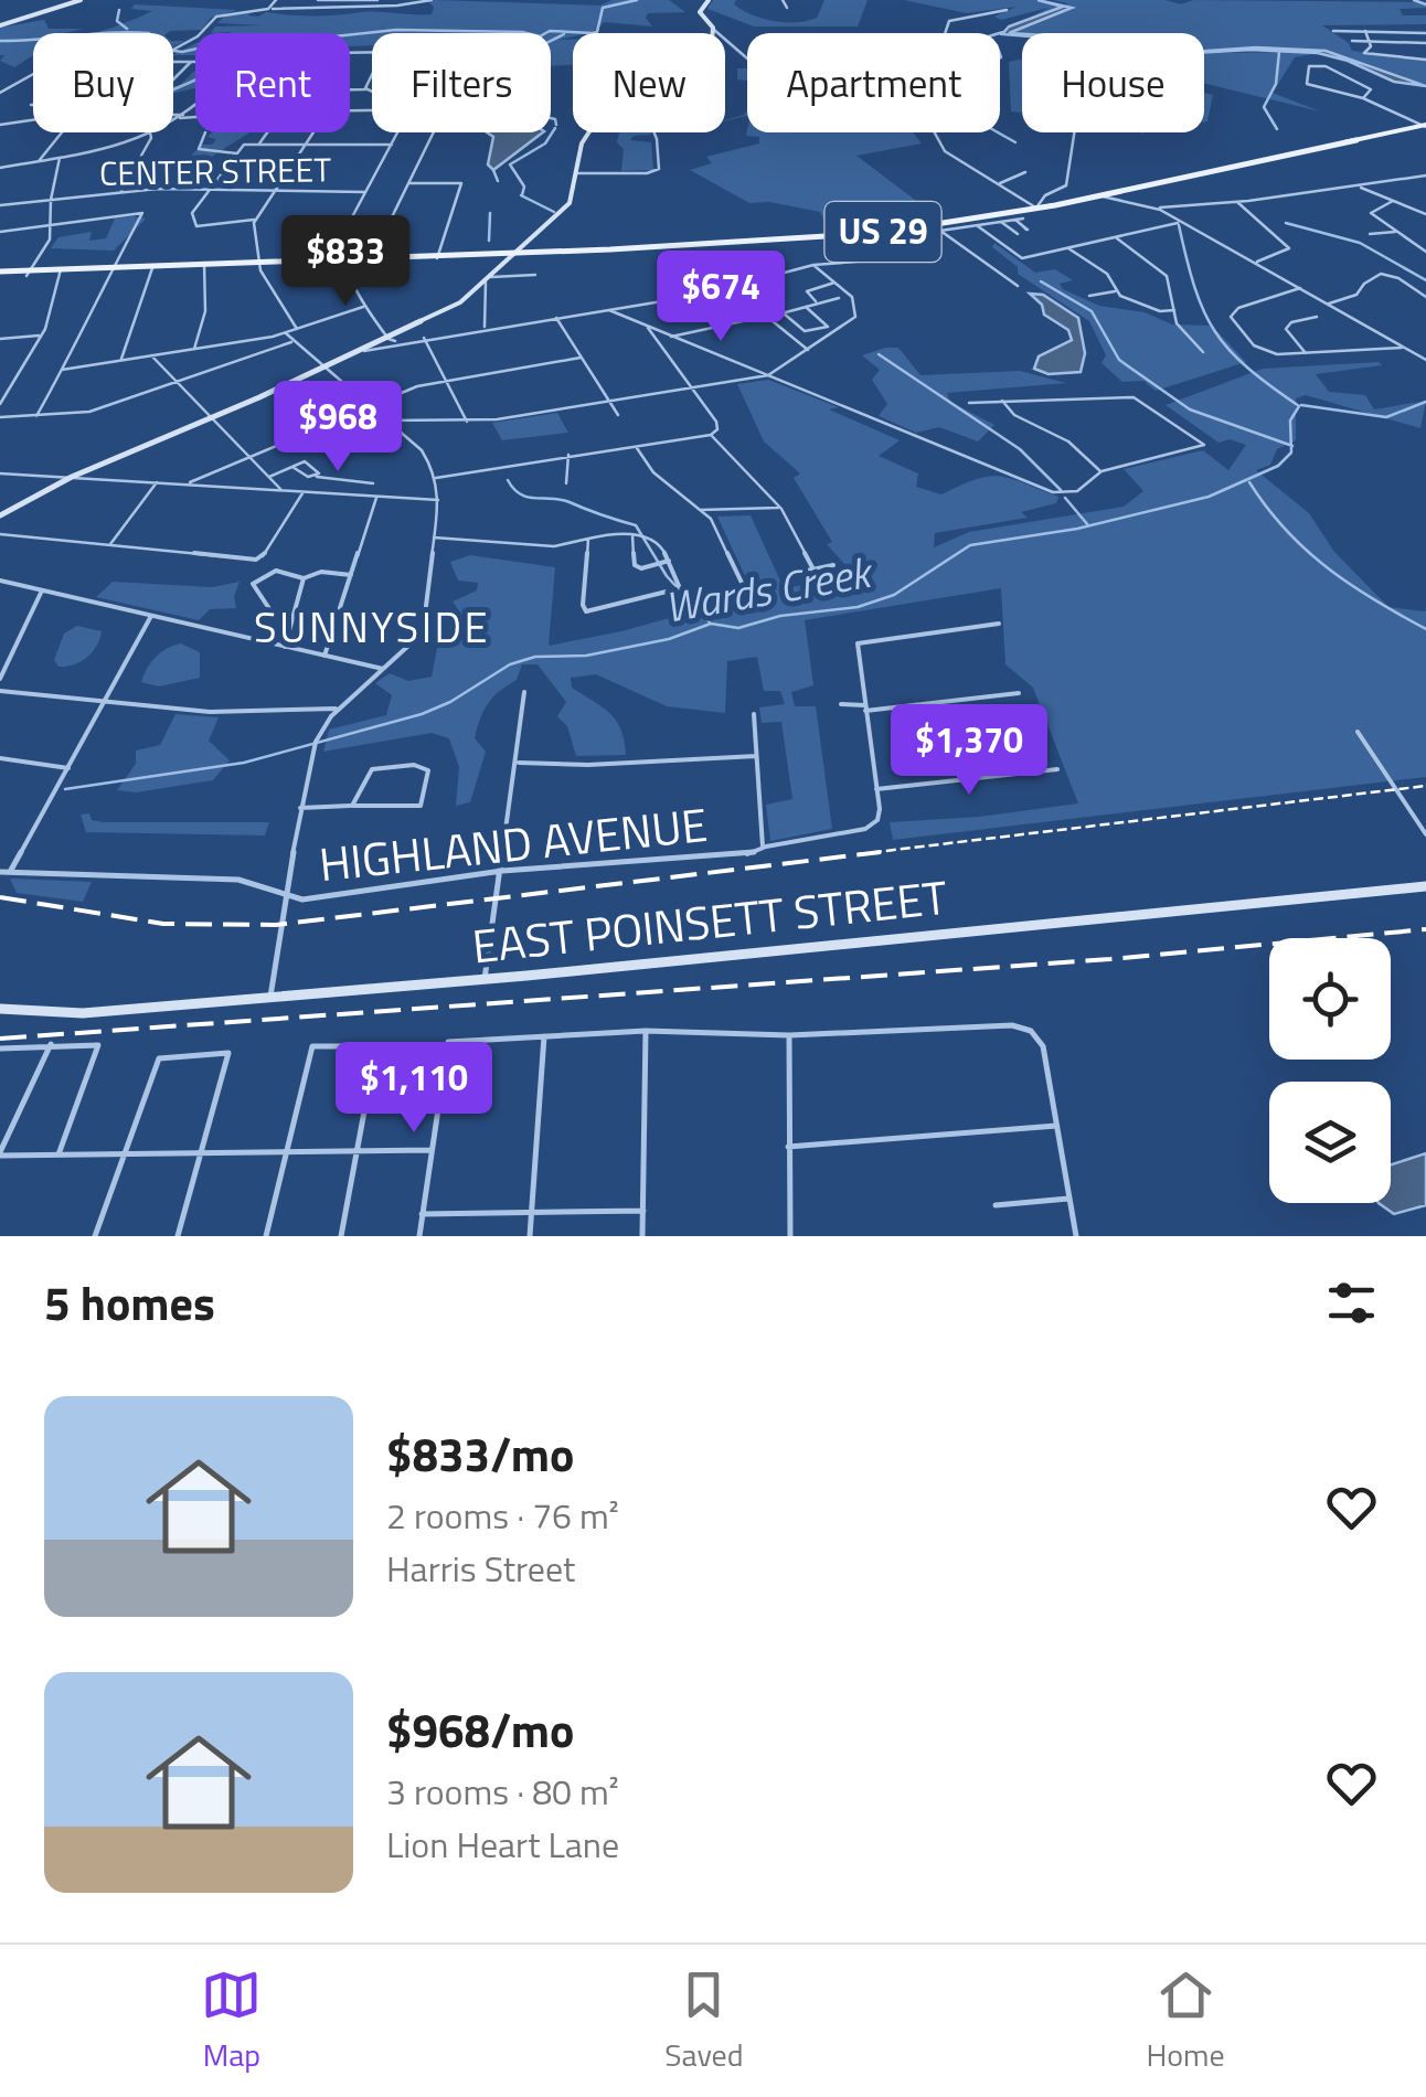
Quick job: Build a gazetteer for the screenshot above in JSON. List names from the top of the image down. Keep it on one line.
{"streets":{"main road":["US 29","EAST POINSETT STREET"],"street":["CENTER STREET","HIGHLAND AVENUE"]},"districts":["SUNNYSIDE"],"water":["Wards Creek"],"page":{"chip":["Buy","Rent","Filters","New","Apartment","House"],"price":["$833","$674","$968","$1,370","$1,110"],"heading":"5 homes","list":[{"name":"$833/mo","note":"2 rooms · 76 m² · Harris Street"},{"name":"$968/mo","note":"3 rooms · 80 m² · Lion Heart Lane"}],"tabs":["Map","Saved","Home"]}}
